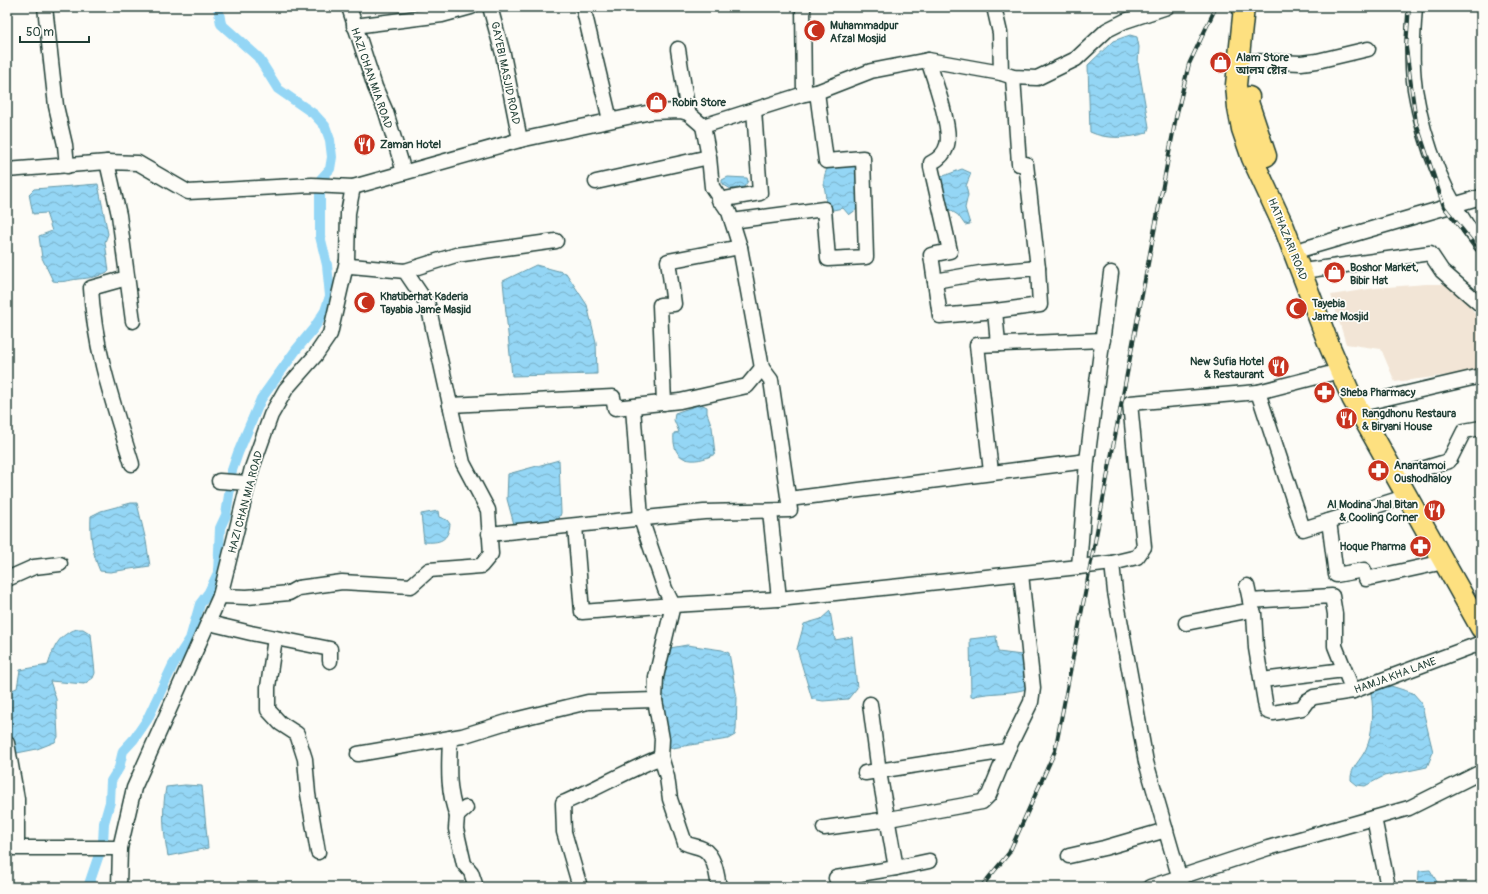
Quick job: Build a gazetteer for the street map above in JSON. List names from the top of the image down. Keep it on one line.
{"streets":{"highway":["HATHAZARI ROAD"],"street":["GAYEBI MASJID ROAD","HAZI CHAN MIA ROAD","HAMJA KHA LANE"]},"places":{"mosque":["Muhammadpur Afzal Mosjid","Khatiberhat Kaderia Tayabia Jame Masjid","Tayebia Jame Mosjid"],"shop":["Alam Store আলম ষ্টোর","Robin Store","Boshor Market, Bibir Hat"],"restaurant":["Zaman Hotel","New Sufia Hotel & Restaurant","Rangdhonu Restaura & Biryani House","Al Modina Jhal Bitan & Cooling Corner"],"pharmacy":["Sheba Pharmacy","Anantamoi Oushodhaloy","Hoque Pharma"]},"scale_bar":"50 m"}
